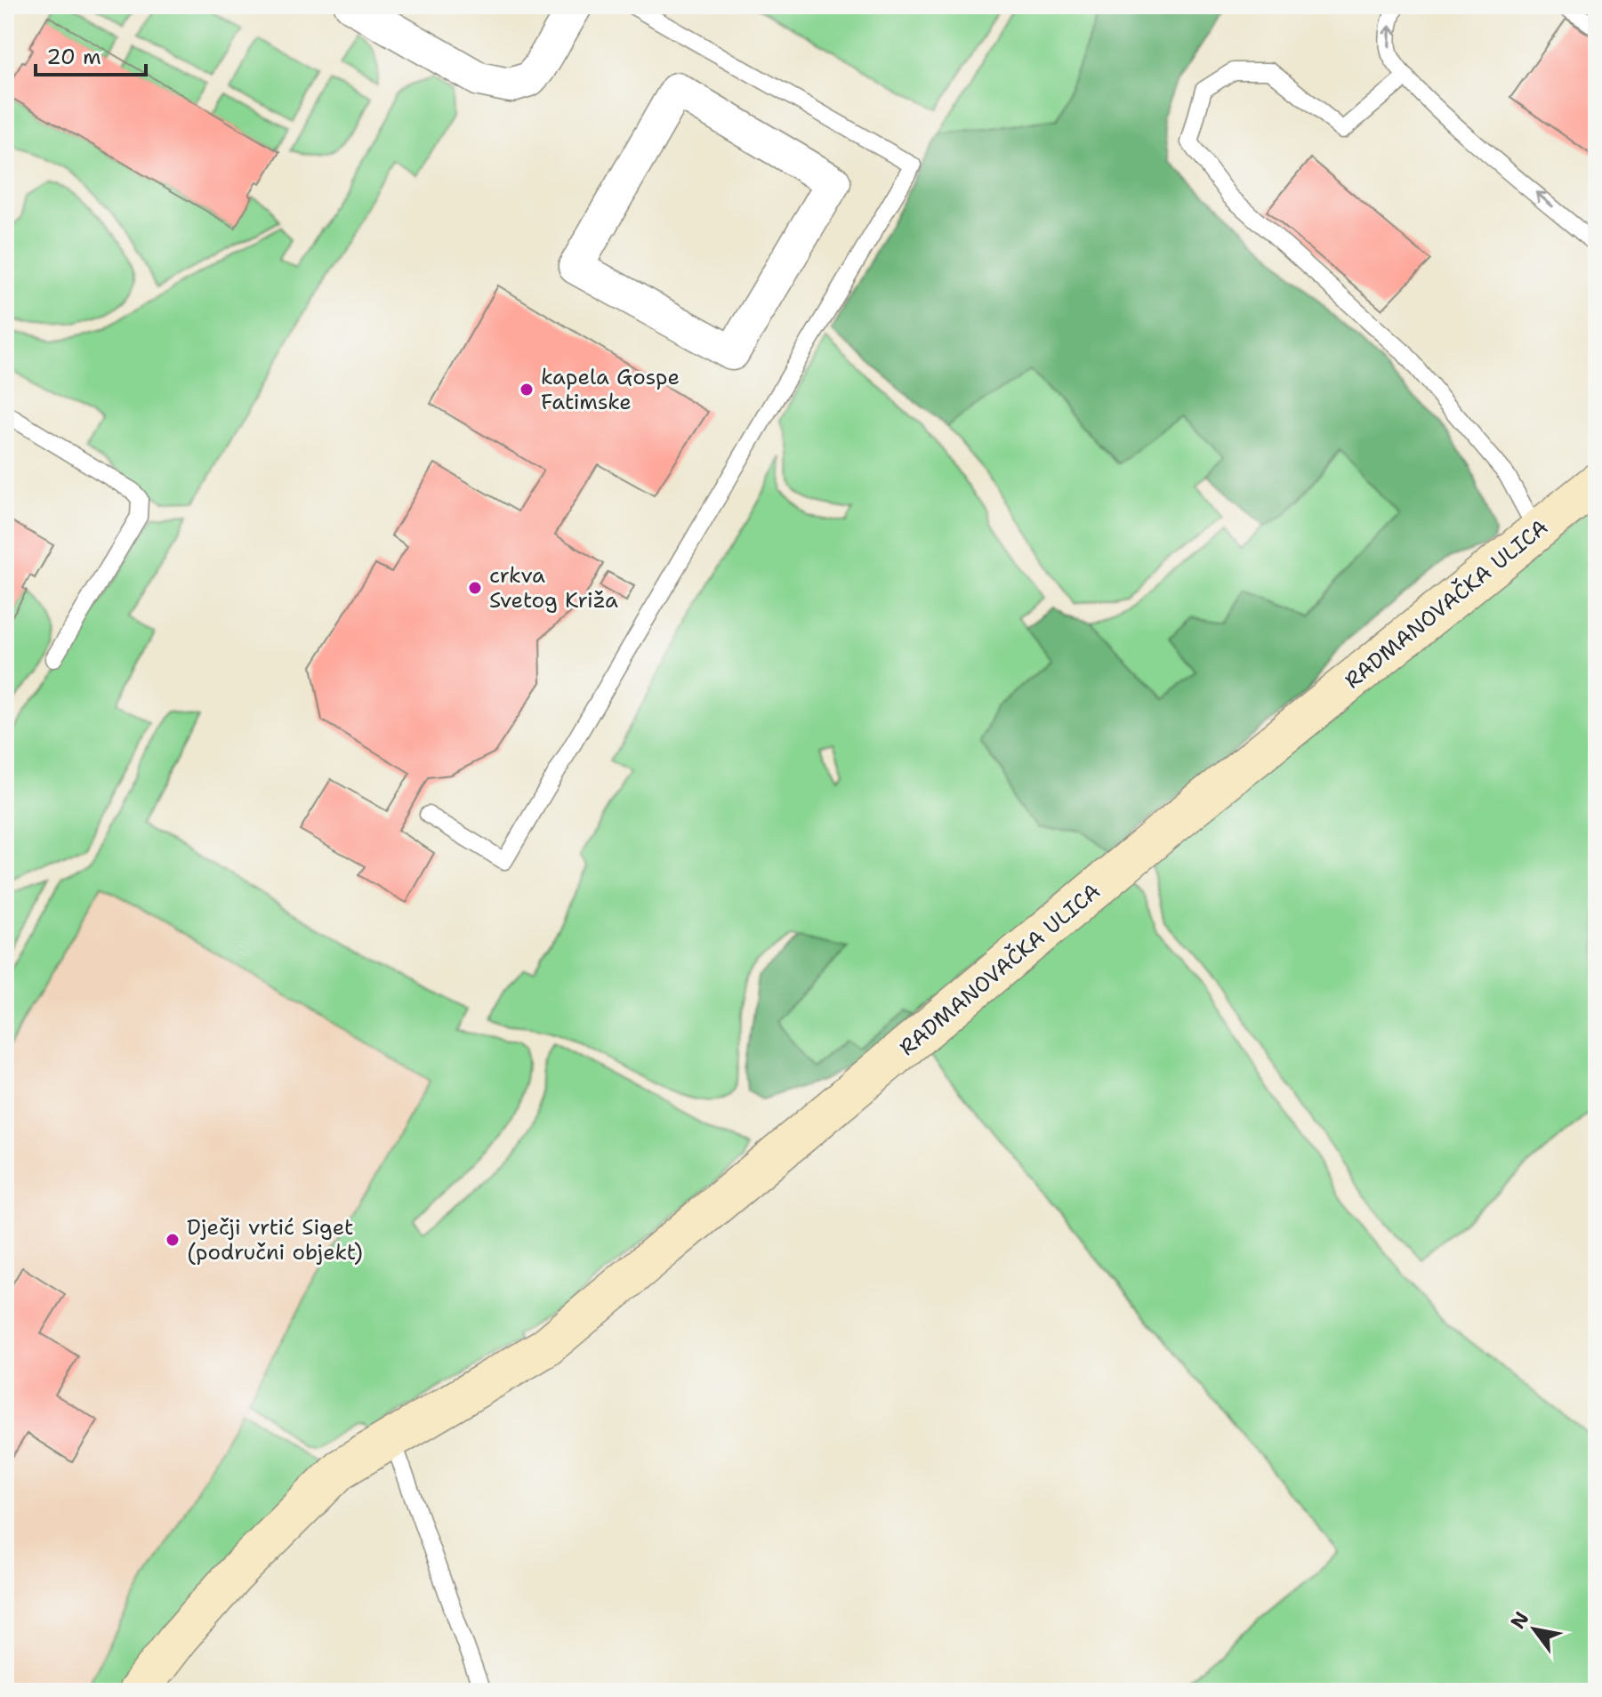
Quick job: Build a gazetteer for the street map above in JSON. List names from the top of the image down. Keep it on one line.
{"streets":{"street":["RADMANOVAČKA ULICA"]},"places":["kapela Gospe Fatimske","crkva Svetog Križa","Dječji vrtić Siget (područni objekt)"],"scale_bar":"20 m","north":"top left"}
